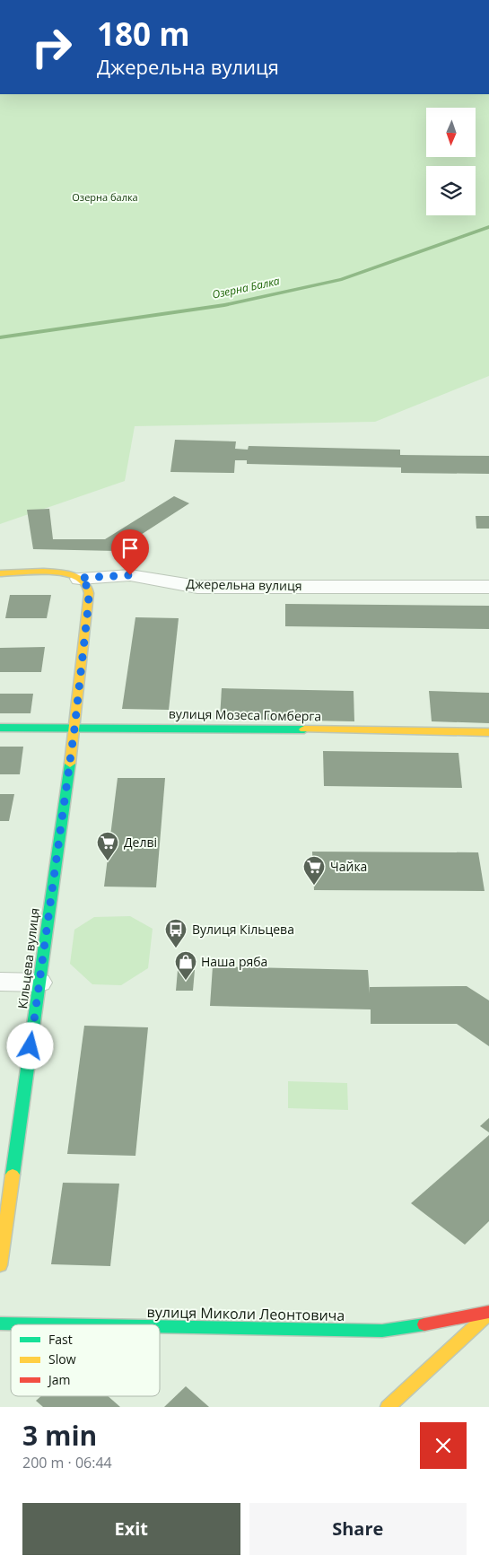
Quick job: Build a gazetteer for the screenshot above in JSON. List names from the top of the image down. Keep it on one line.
{"streets":{"main road":["Джерельна вулиця","вулиця Мозеса Гомберга","Кільцева вулиця","вулиця Миколи Леонтовича"]},"crossings":[["Джерельна вулиця","Кільцева вулиця"],["вулиця Мозеса Гомберга","Кільцева вулиця"]],"water":["Озерна Балка"],"parks":["Озерна балка"],"places":{"supermarket":["Делві","Чайка"],"bus stop":["Вулиця Кільцева"],"shop":["Наша ряба"]},"legend":["Fast","Slow","Jam"],"north":"bottom","page":{"turn":["180 m","Джерельна вулиця"],"heading":["3 min","200 m · 06:44"],"buttons":["Exit","Share"]}}
